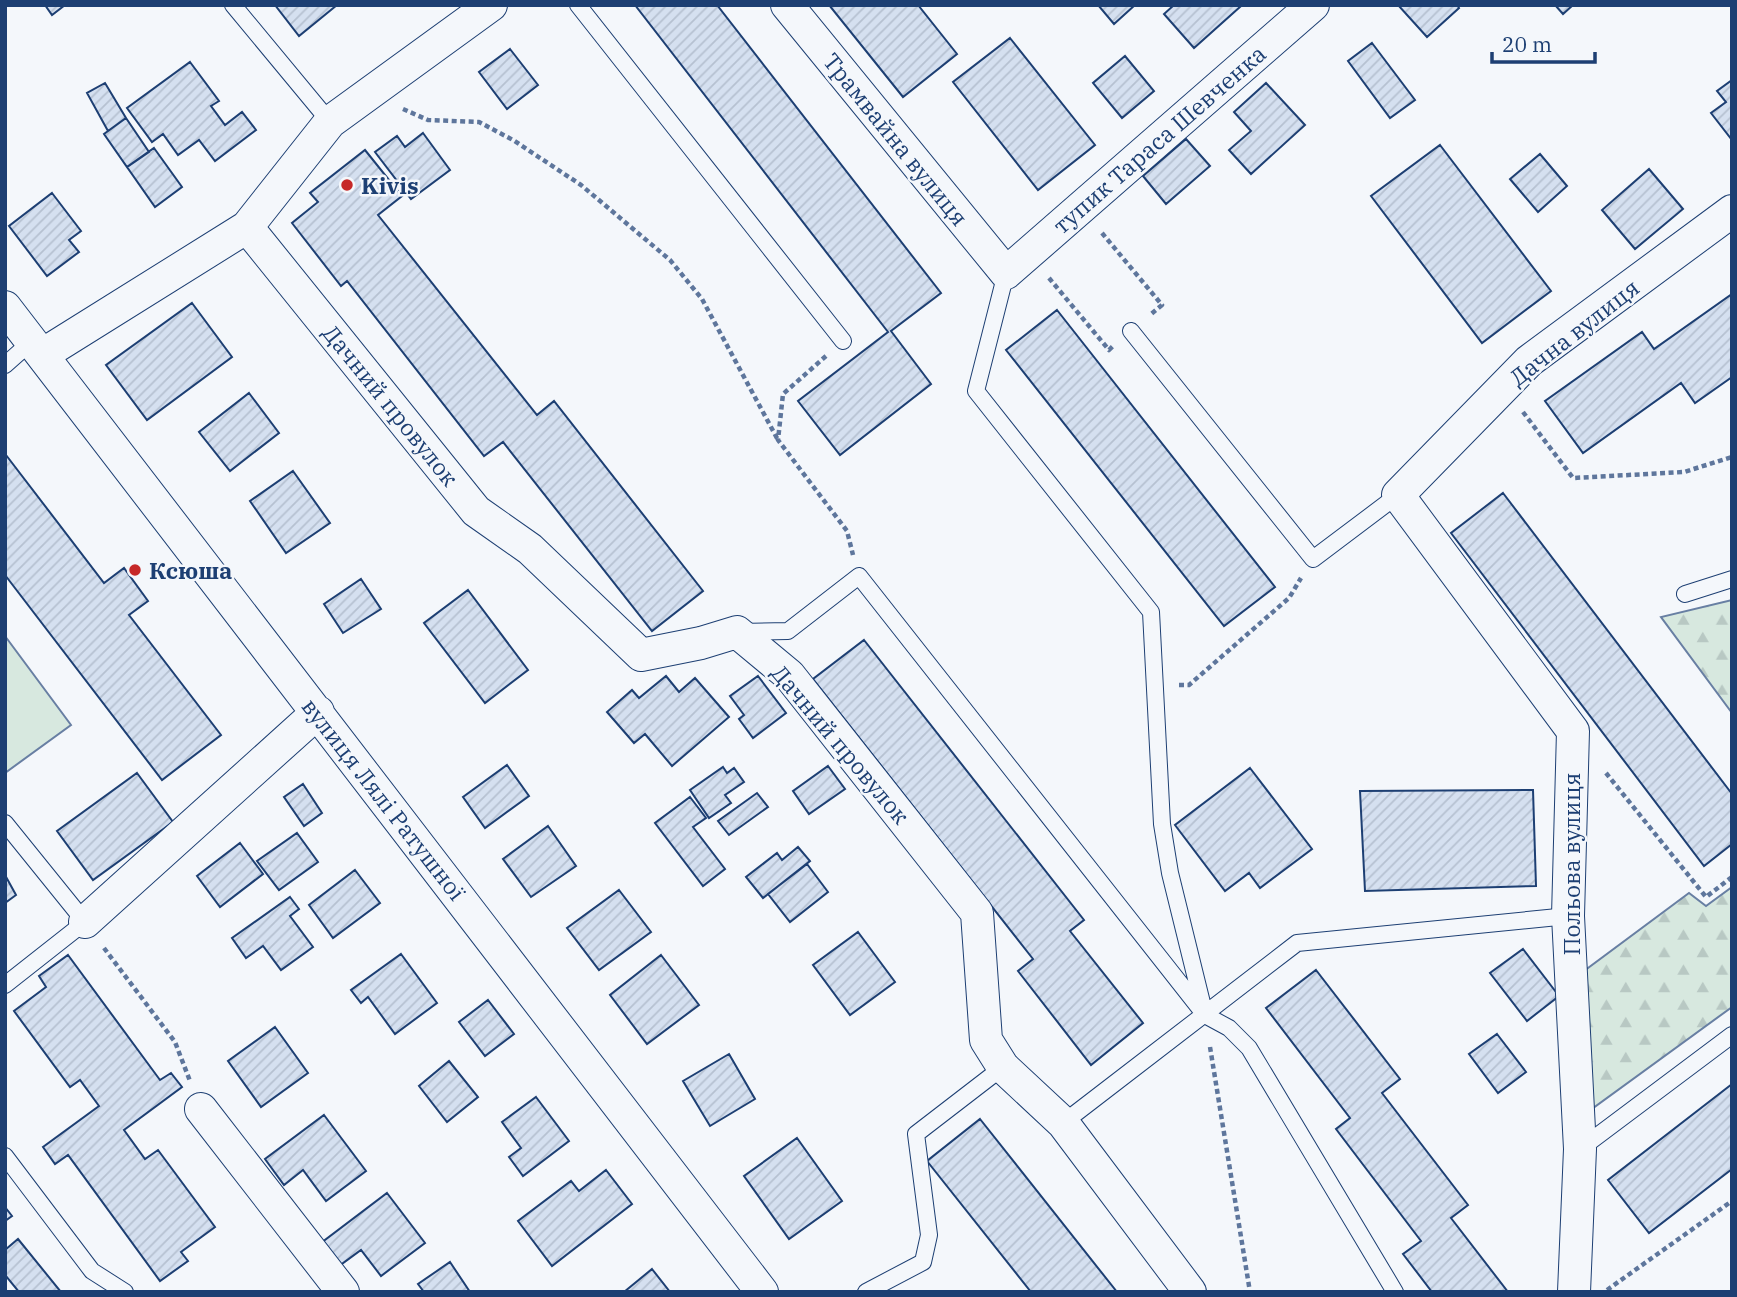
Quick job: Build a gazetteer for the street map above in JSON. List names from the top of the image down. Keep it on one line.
{"streets":{"street":["Трамвайна вулиця","тупик Тараса Шевченка","Дачна вулиця","Дачний провулок","вулиця Лялі Ратушної","Польова вулиця"]},"crossings":[["Трамвайна вулиця","тупик Тараса Шевченка"],["Дачна вулиця","Польова вулиця"]],"places":["Kivis","Ксюша"],"scale_bar":"20 m"}
